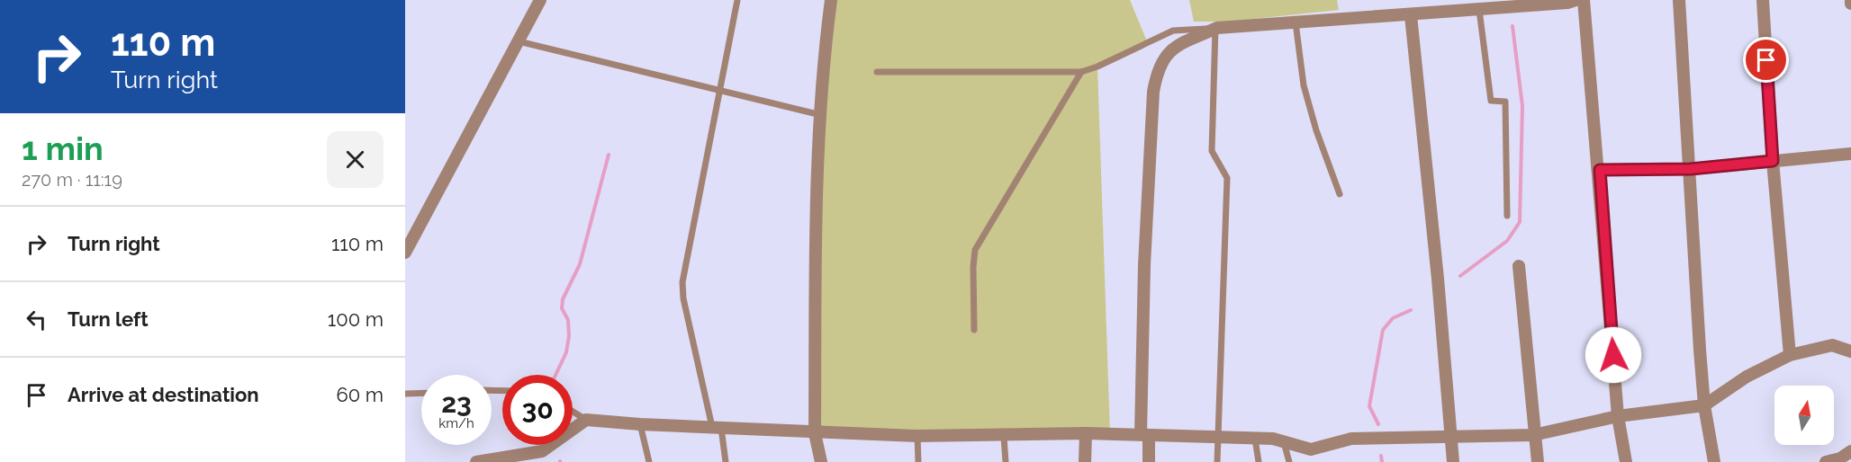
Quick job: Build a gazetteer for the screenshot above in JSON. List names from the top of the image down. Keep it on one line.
{"north":"top","page":{"turn":["110 m","Turn right"],"heading":["1 min","270 m · 11:19"],"list":[{"name":"Turn right","value":"110 m"},{"name":"Turn left","value":"100 m"},{"name":"Arrive at destination","value":"60 m"}],"speed":"23 km/h","limit":"30"}}
